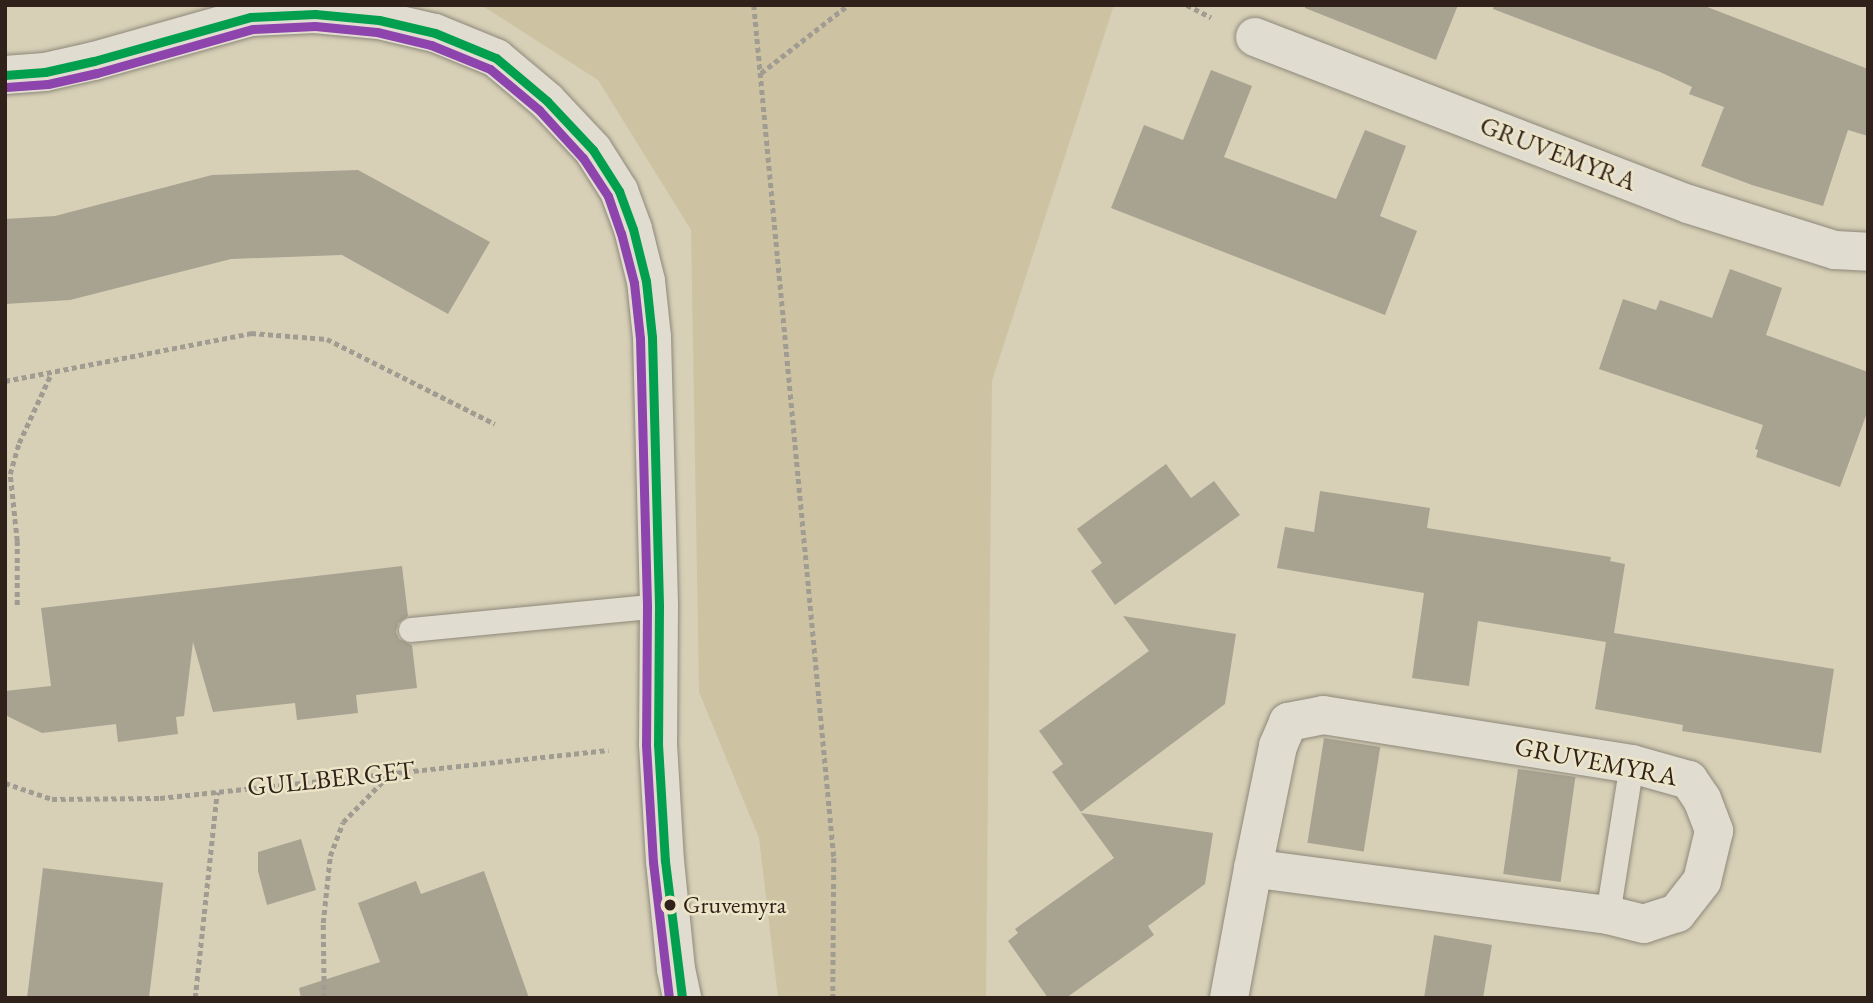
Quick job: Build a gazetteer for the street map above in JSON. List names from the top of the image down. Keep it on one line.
{"streets":{"street":["GRUVEMYRA"],"path":["GULLBERGET"]},"places":["Gruvemyra"]}
